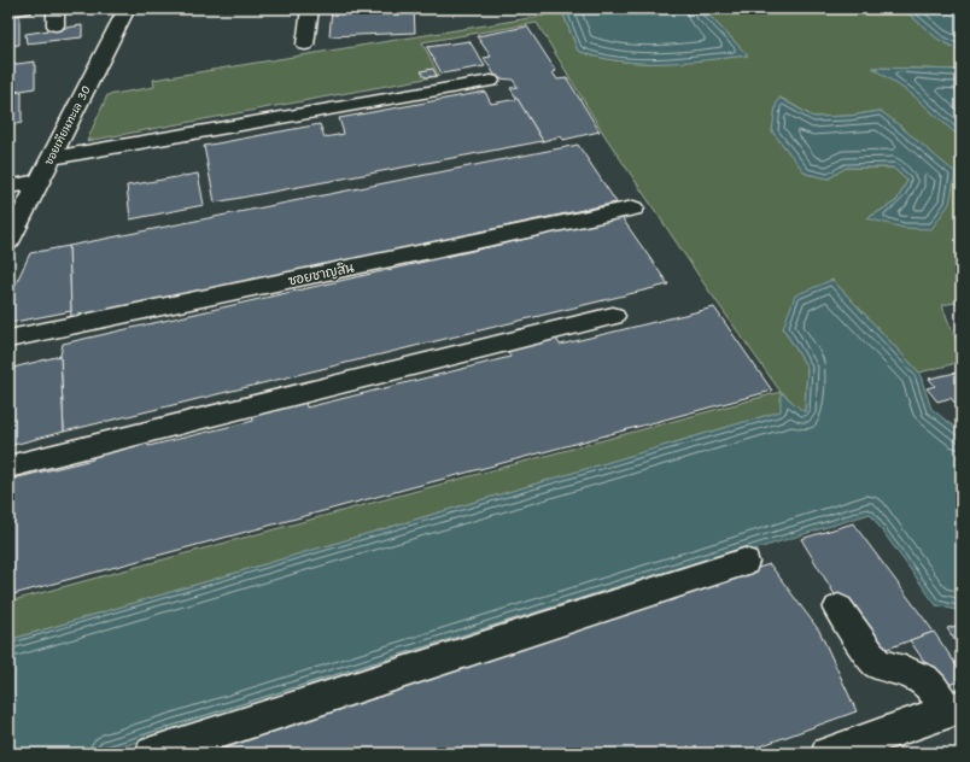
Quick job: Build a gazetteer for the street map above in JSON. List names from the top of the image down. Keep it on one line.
{"streets":{"street":["ซอยเทียนทะเล 30","ซอยชาญสิน"]}}
